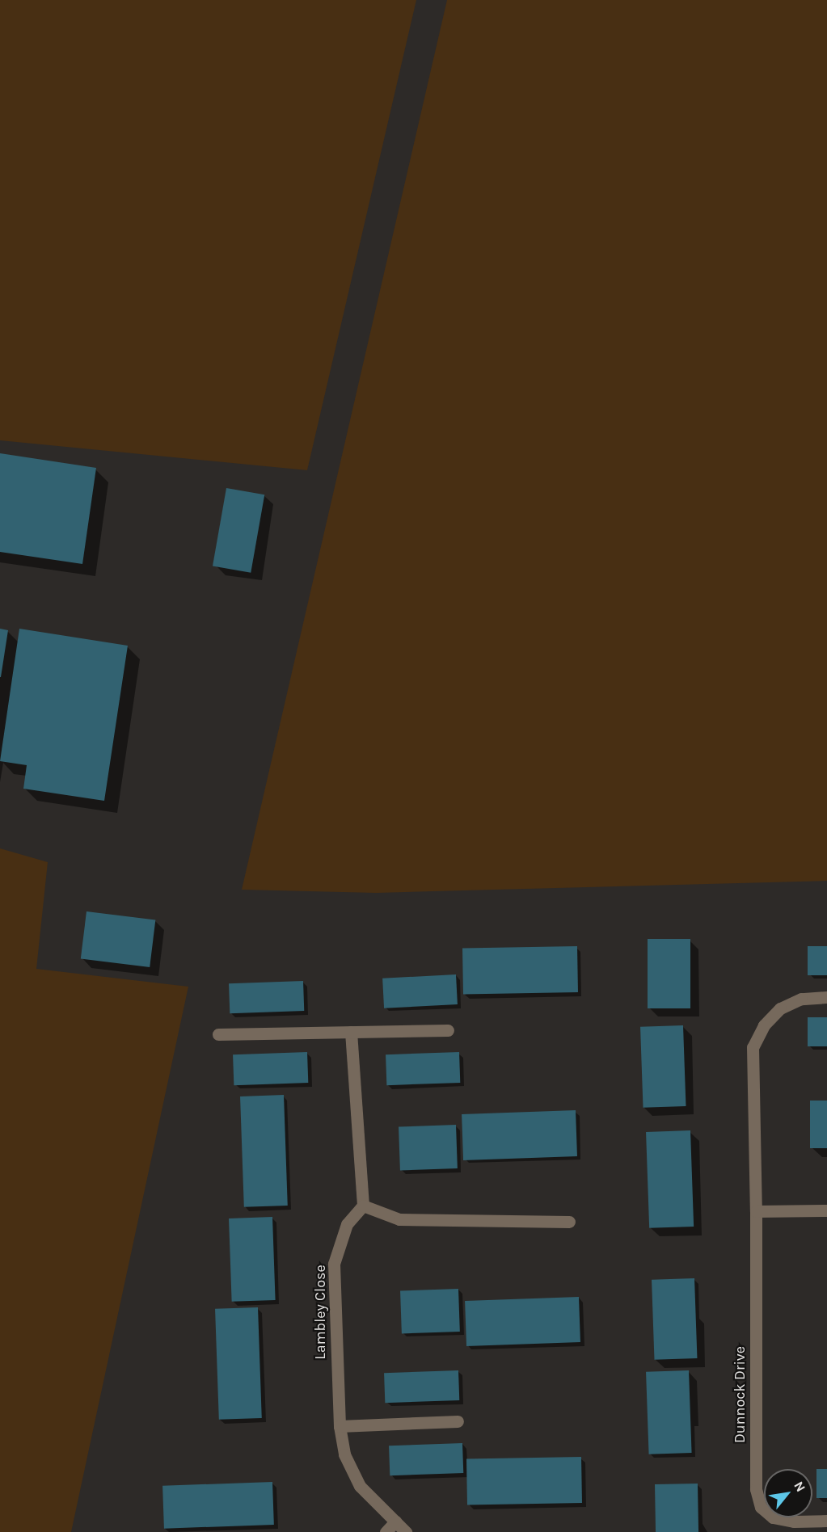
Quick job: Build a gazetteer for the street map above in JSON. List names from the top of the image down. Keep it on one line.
{"streets":{"street":["Lambley Close","Dunnock Drive"]},"north":"top right"}
